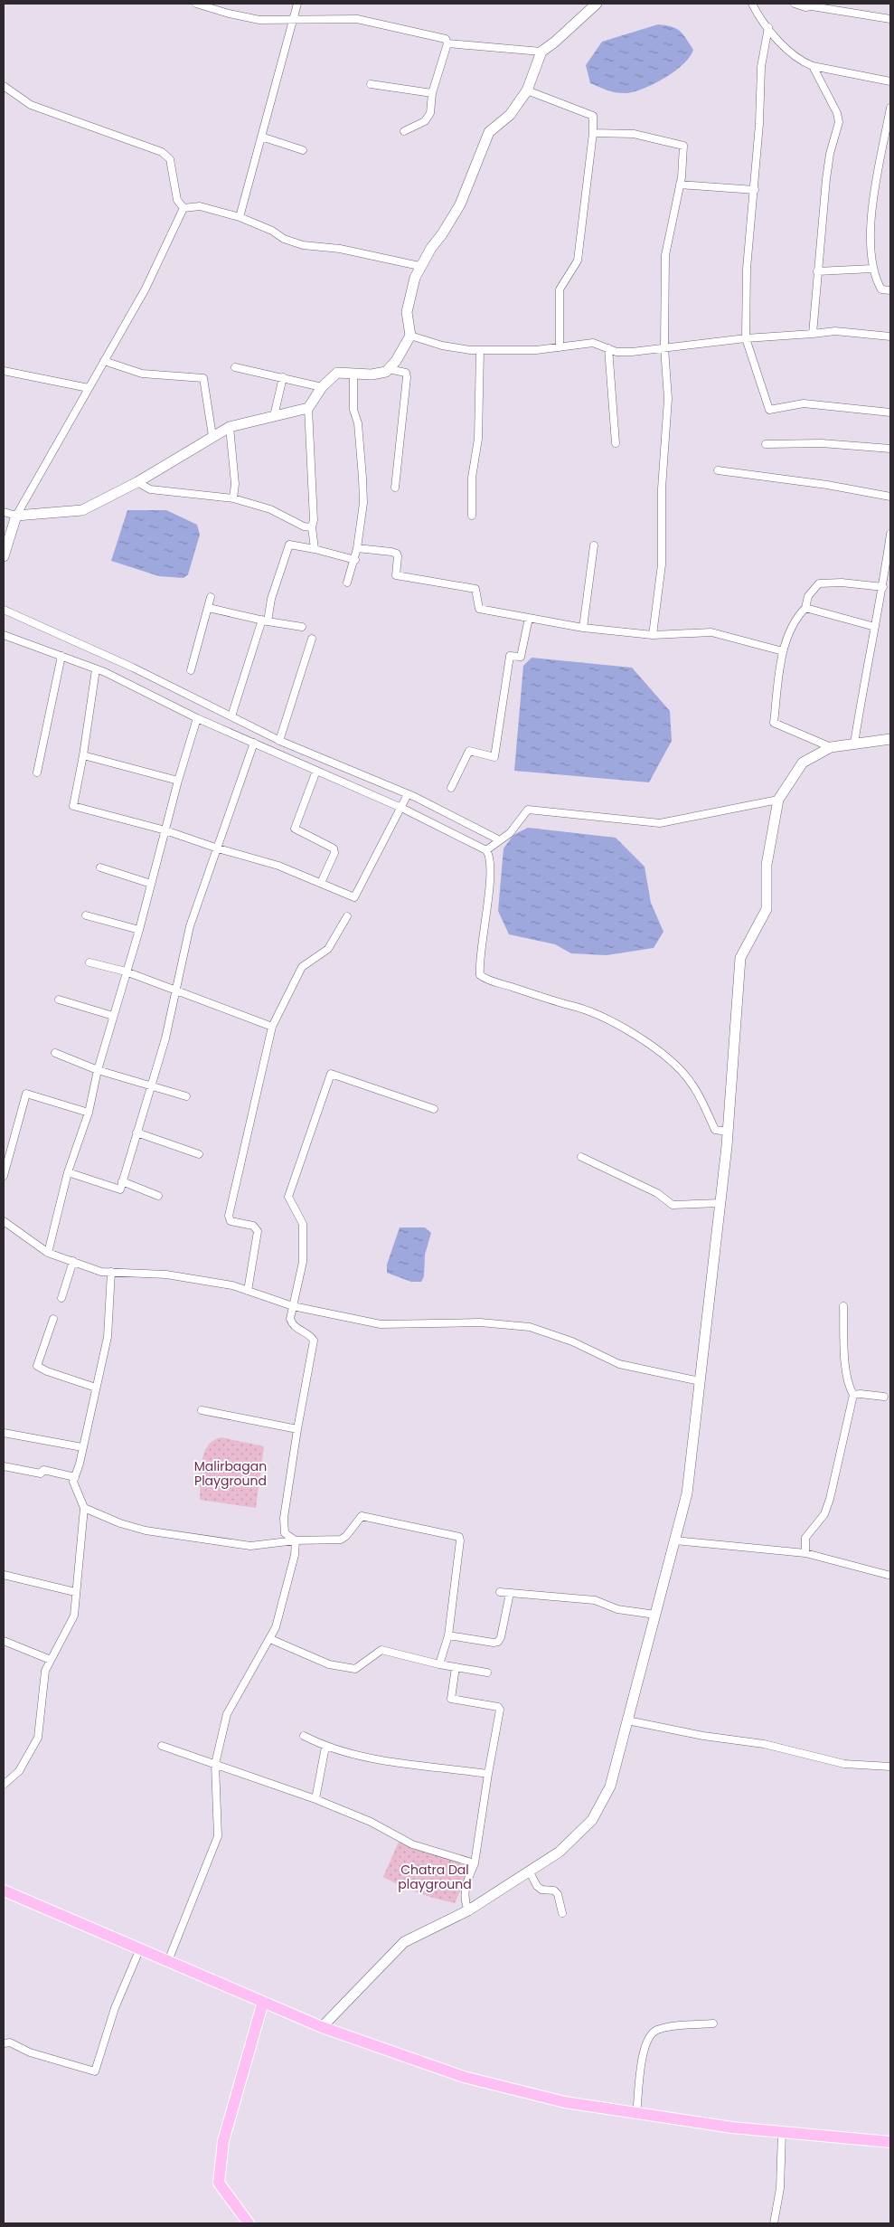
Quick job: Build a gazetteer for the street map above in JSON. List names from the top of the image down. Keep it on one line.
{"parks":["Malirbagan Playground","Chatra Dal playground"]}
